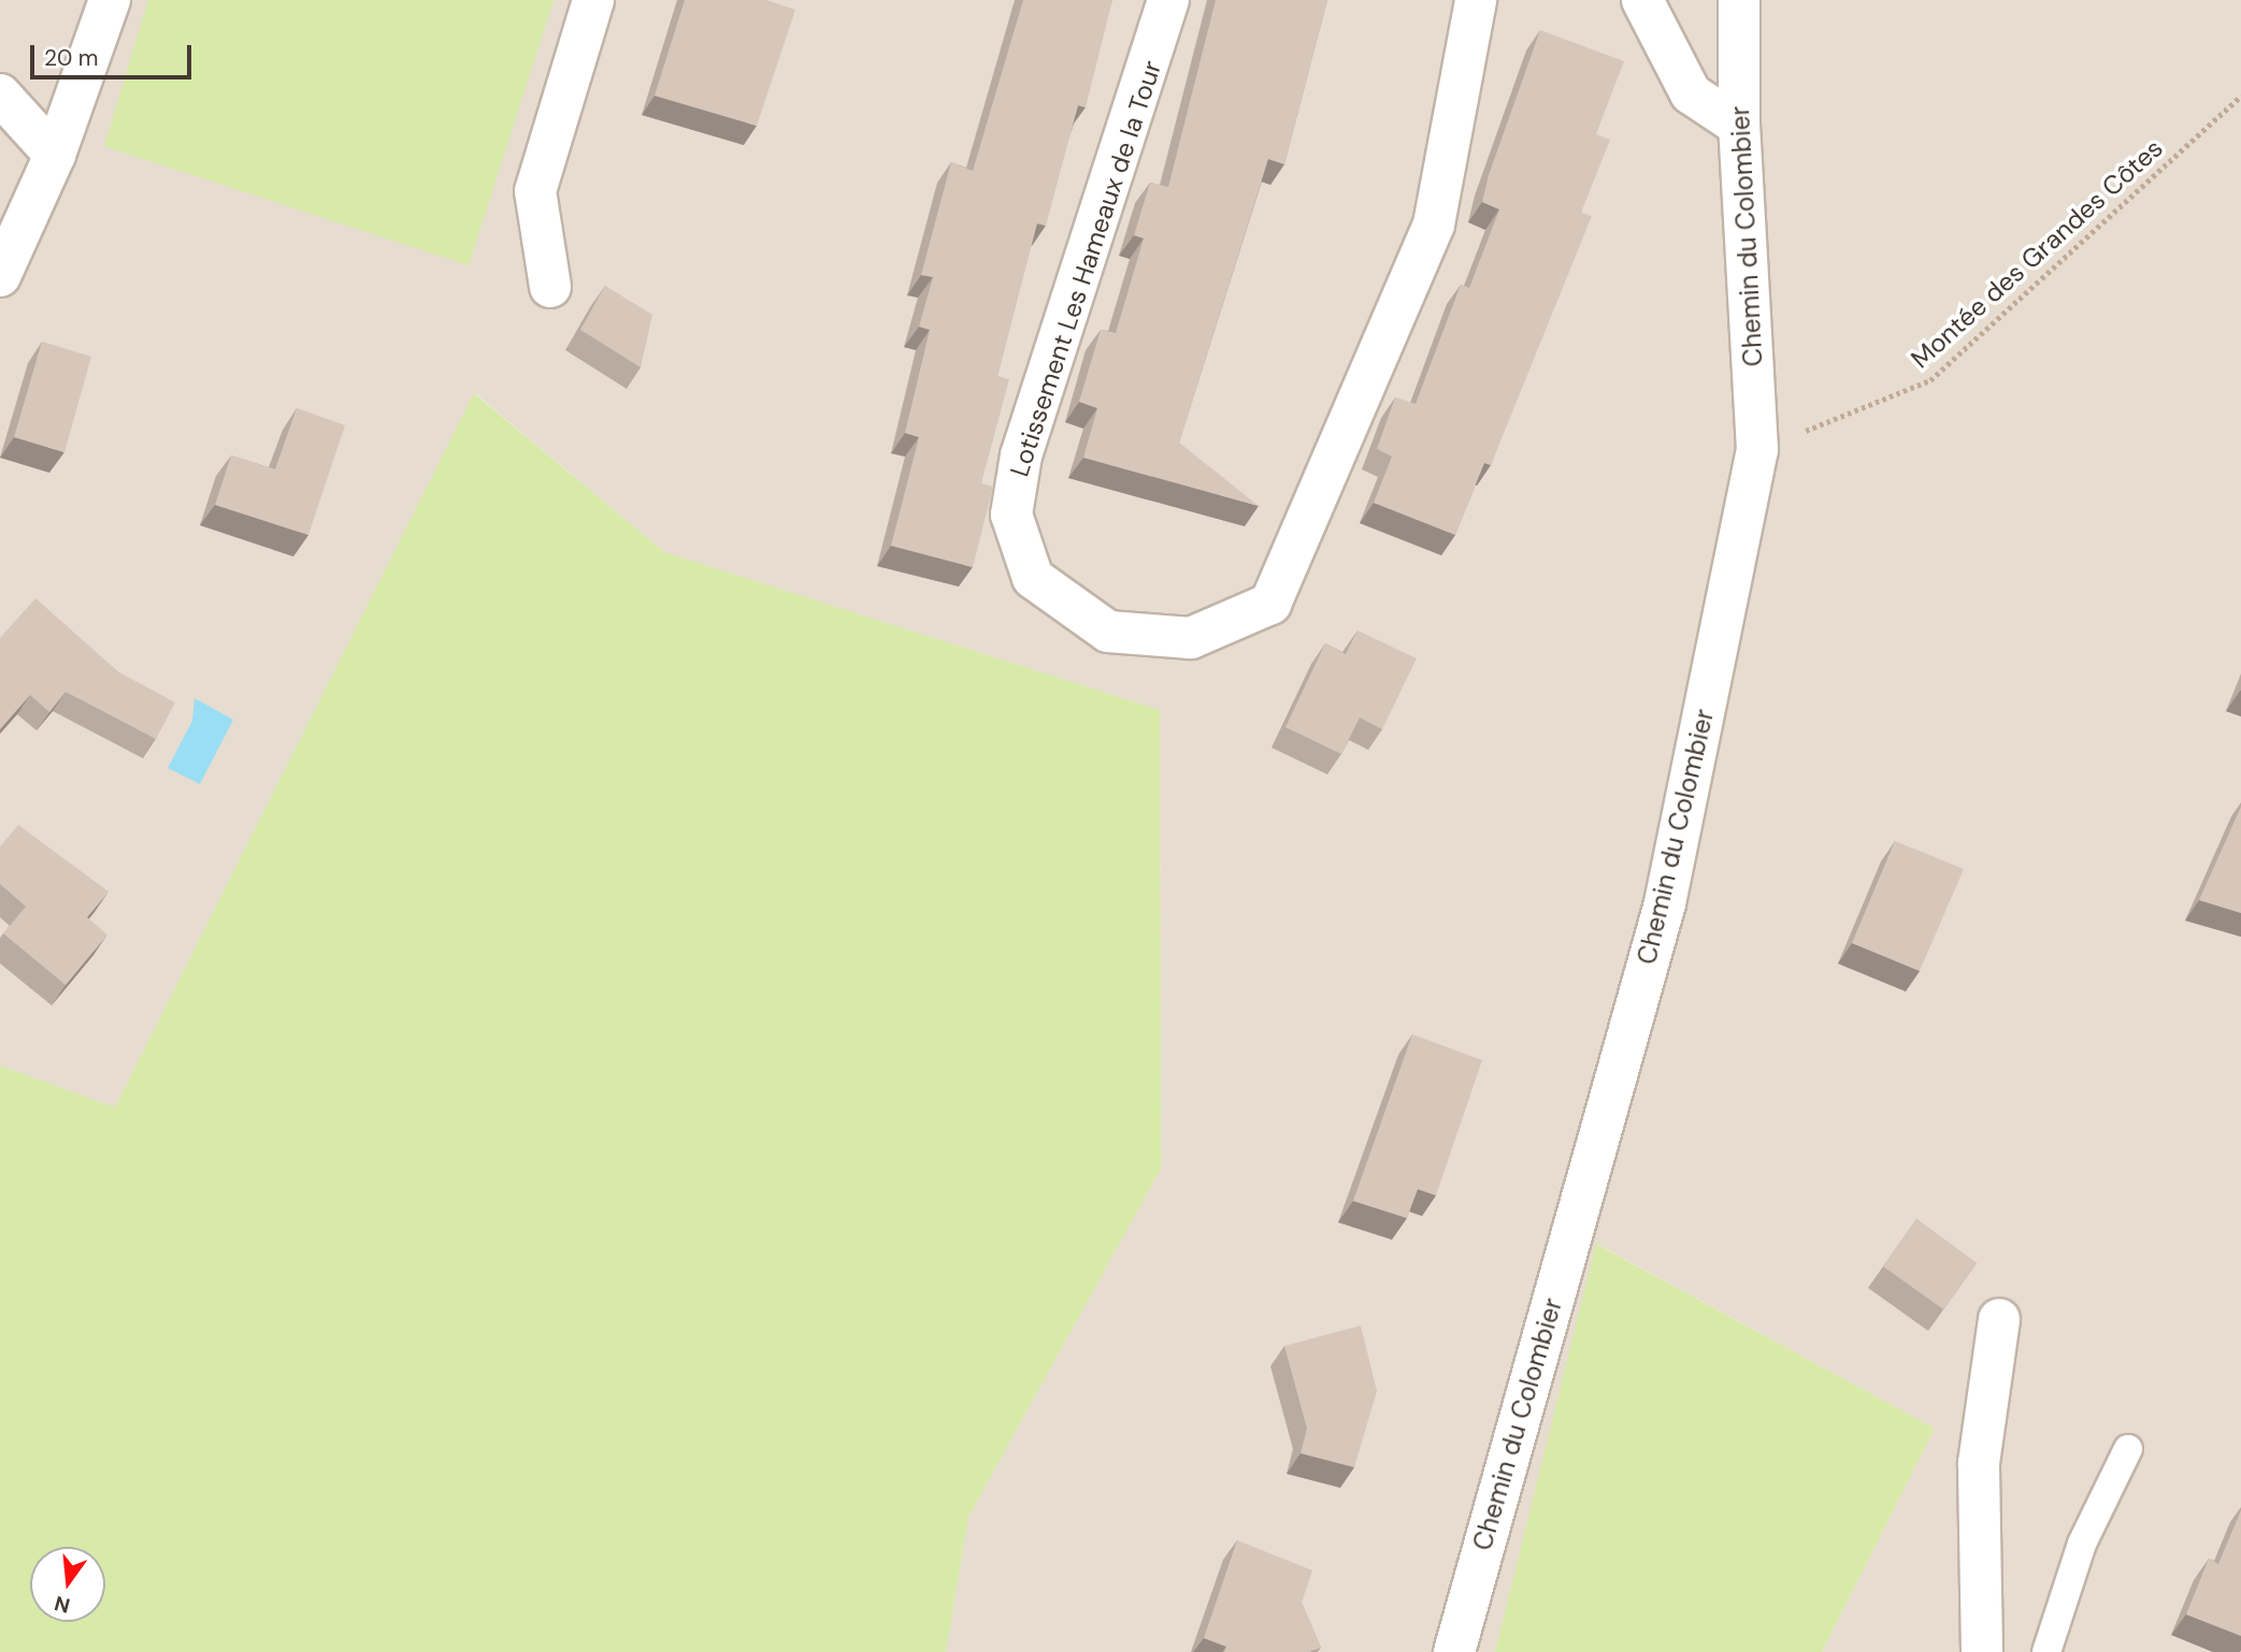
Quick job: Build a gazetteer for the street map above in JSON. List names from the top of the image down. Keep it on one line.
{"streets":{"street":["Chemin du Colombier","Lotissement Les Hameaux de la Tour"],"path":["Montée des Grandes Côtes"]},"crossings":[["Chemin du Colombier","Montée des Grandes Côtes"]],"scale_bar":"20 m","north":"bottom"}
